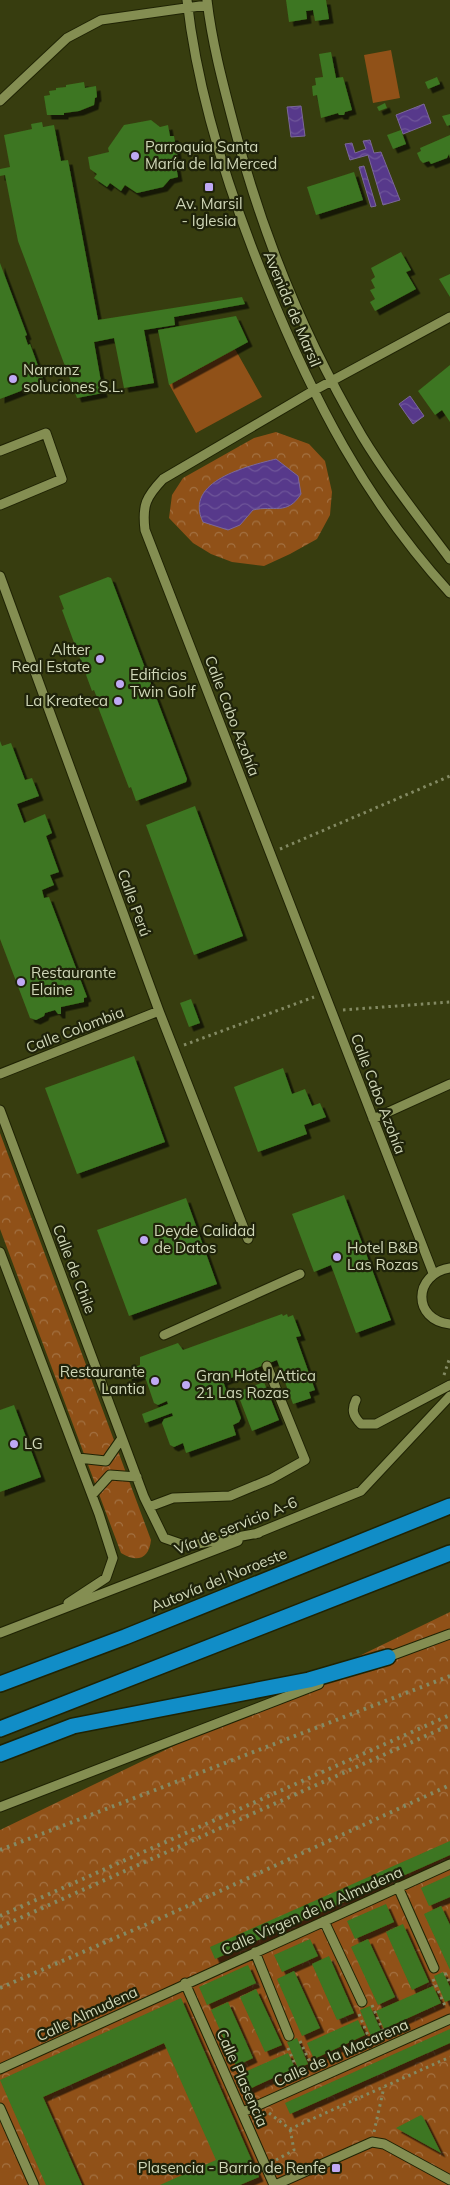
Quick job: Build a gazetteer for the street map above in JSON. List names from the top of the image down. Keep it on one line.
{"streets":{"highway":["Autovía del Noroeste"],"street":["Avenida de Marsil","Calle Cabo Azohía","Calle Perú","Calle Colombia","Calle de Chile","Vía de servicio A-6","Calle Virgen de la Almudena","Calle Almudena","Calle de la Macarena","Calle Plasencia"]},"crossings":[["Avenida de Marsil","Calle Cabo Azohía"],["Calle Perú","Calle Colombia"],["Calle de Chile","Vía de servicio A-6"],["Calle Virgen de la Almudena","Calle Almudena"],["Calle Virgen de la Almudena","Calle Plasencia"],["Calle Almudena","Calle Plasencia"],["Calle de la Macarena","Calle Plasencia"]],"places":{"other":["Parroquia Santa María de la Merced","Narranz soluciones S.L.","Altter Real Estate","Edificios Twin Golf","La Kreateca","Restaurante Elaine","Deyde Calidad de Datos","Hotel B&B Las Rozas","Restaurante Lantia","Gran Hotel Attica 21 Las Rozas","LG"],"transit":["Av. Marsil - Iglesia","Plasencia - Barrio de Renfe"]}}
